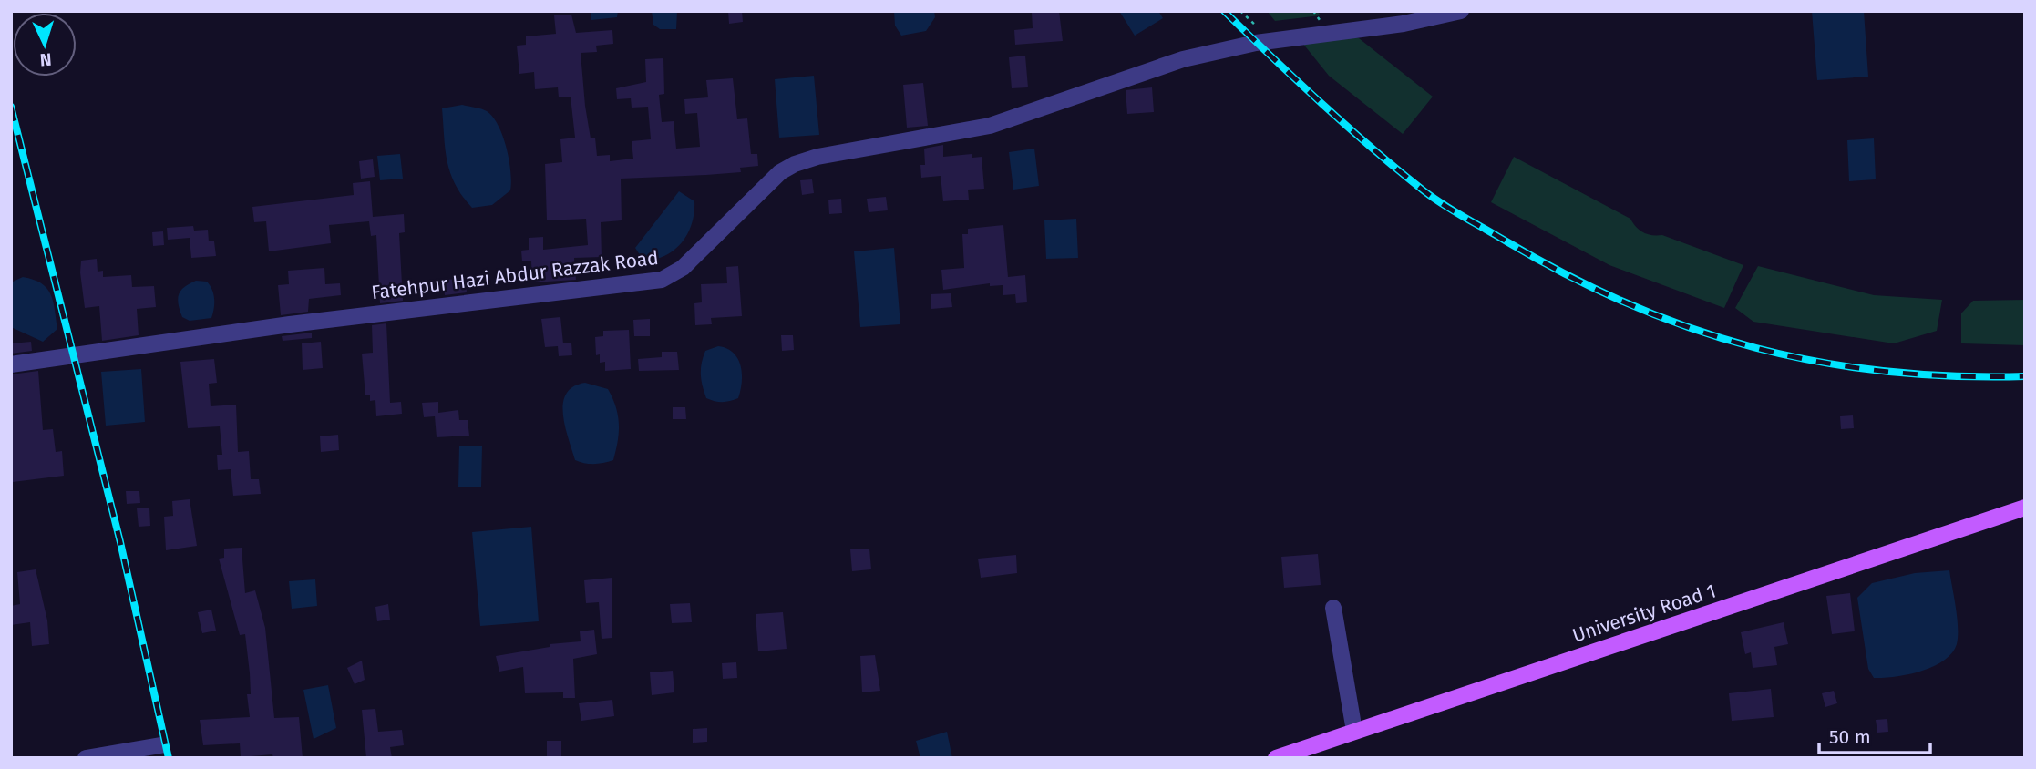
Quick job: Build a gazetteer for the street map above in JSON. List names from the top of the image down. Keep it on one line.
{"streets":{"main road":["University Road 1"],"street":["Fatehpur Hazi Abdur Razzak Road"]},"scale_bar":"50 m","north":"bottom"}
